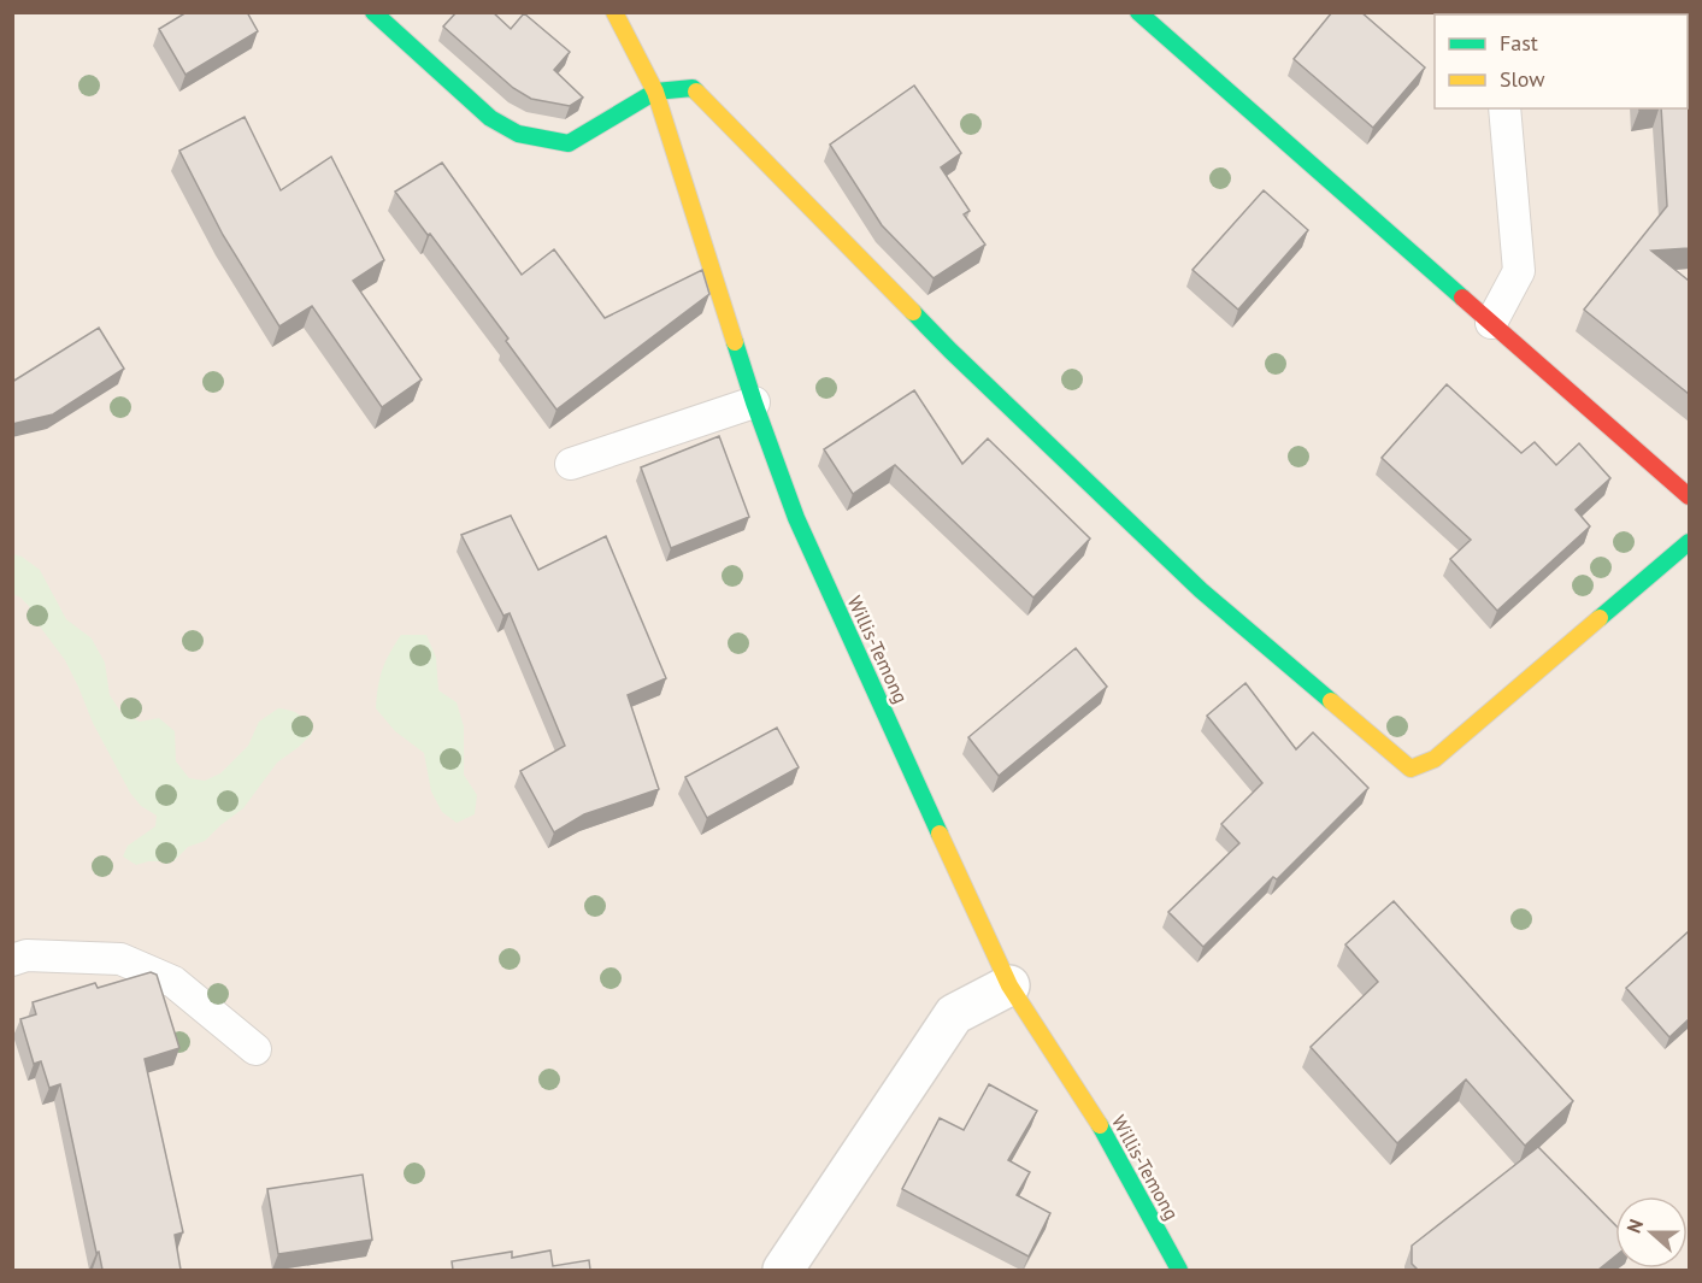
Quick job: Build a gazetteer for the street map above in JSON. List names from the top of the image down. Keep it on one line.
{"streets":{"street":["Willis-Temong"]},"legend":["Fast","Slow"],"north":"left"}
